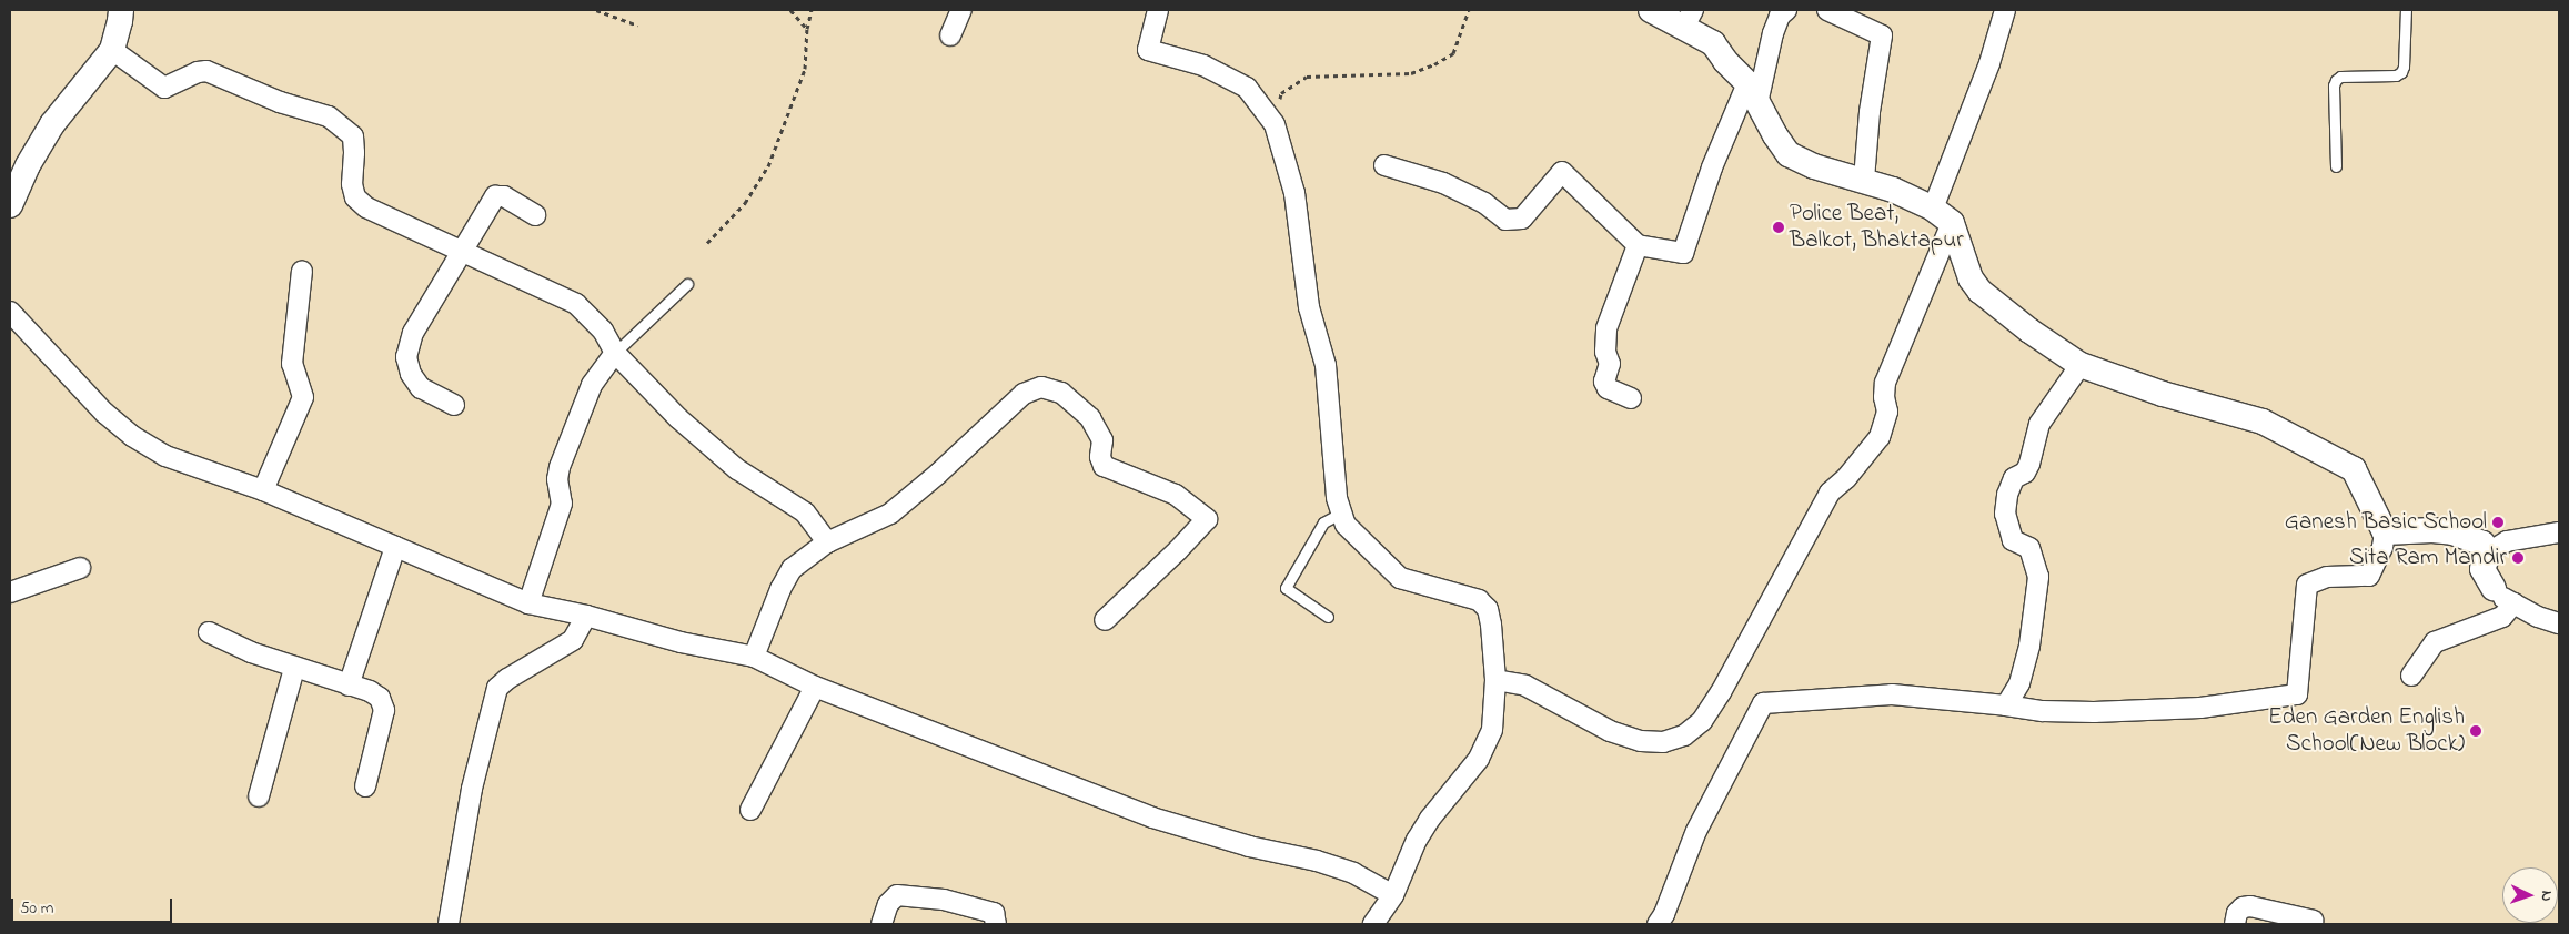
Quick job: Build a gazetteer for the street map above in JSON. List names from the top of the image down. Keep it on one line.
{"places":["Police Beat, Balkot, Bhaktapur","Ganesh Basic School","Sita Ram Mandir","Eden Garden English School(New Block)"],"scale_bar":"50 m","north":"right"}
